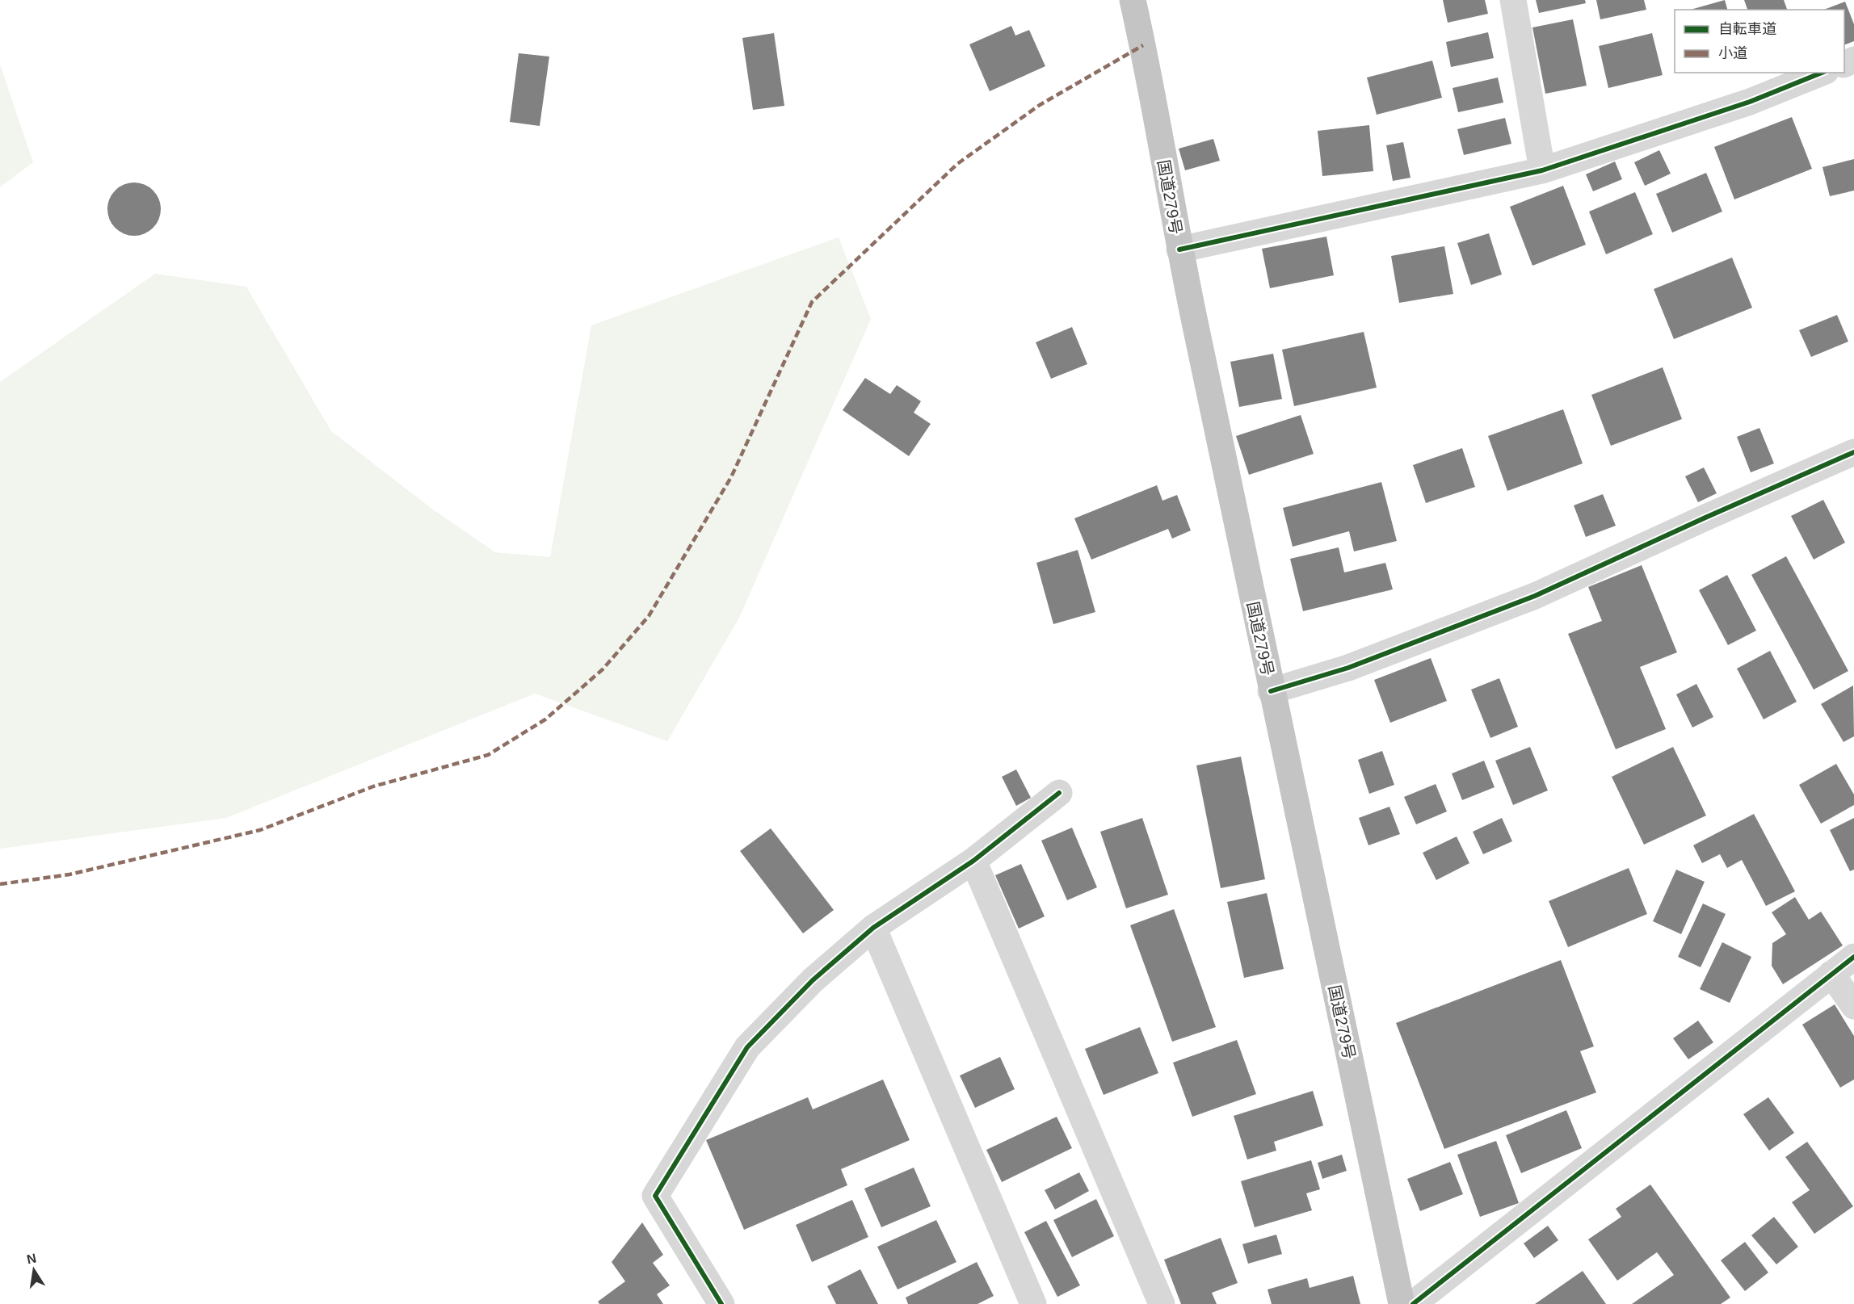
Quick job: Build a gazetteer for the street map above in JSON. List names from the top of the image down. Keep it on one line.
{"streets":{"highway":["国道279号"]},"legend":["自転車道","小道"],"north":"top"}
